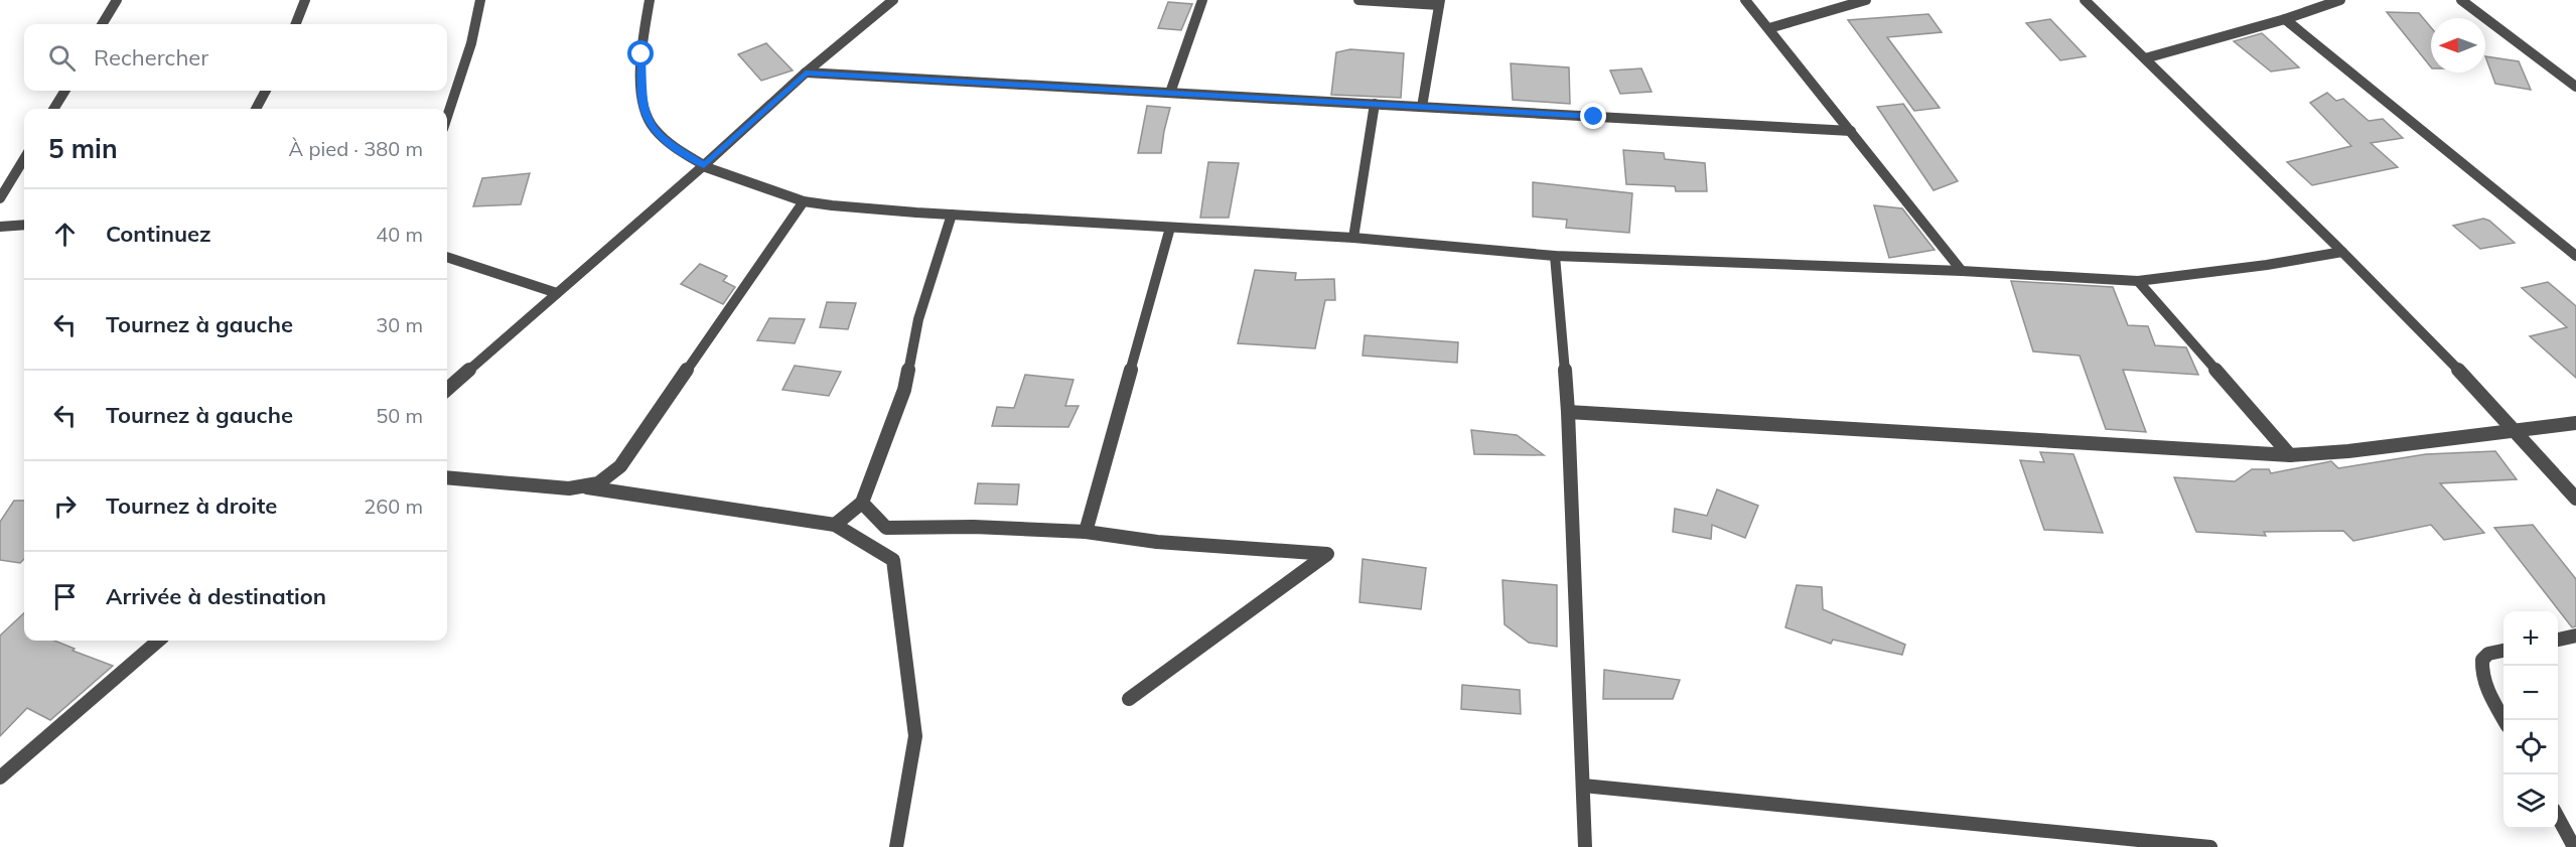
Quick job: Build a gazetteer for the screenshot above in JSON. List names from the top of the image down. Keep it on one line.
{"north":"left","page":{"search":"Rechercher","heading":["5 min","À pied · 380 m"],"list":[["Continuez","40 m"],["Tournez à gauche","30 m"],["Tournez à gauche","50 m"],["Tournez à droite","260 m"],"Arrivée à destination"],"map_buttons":["+","−"]}}
